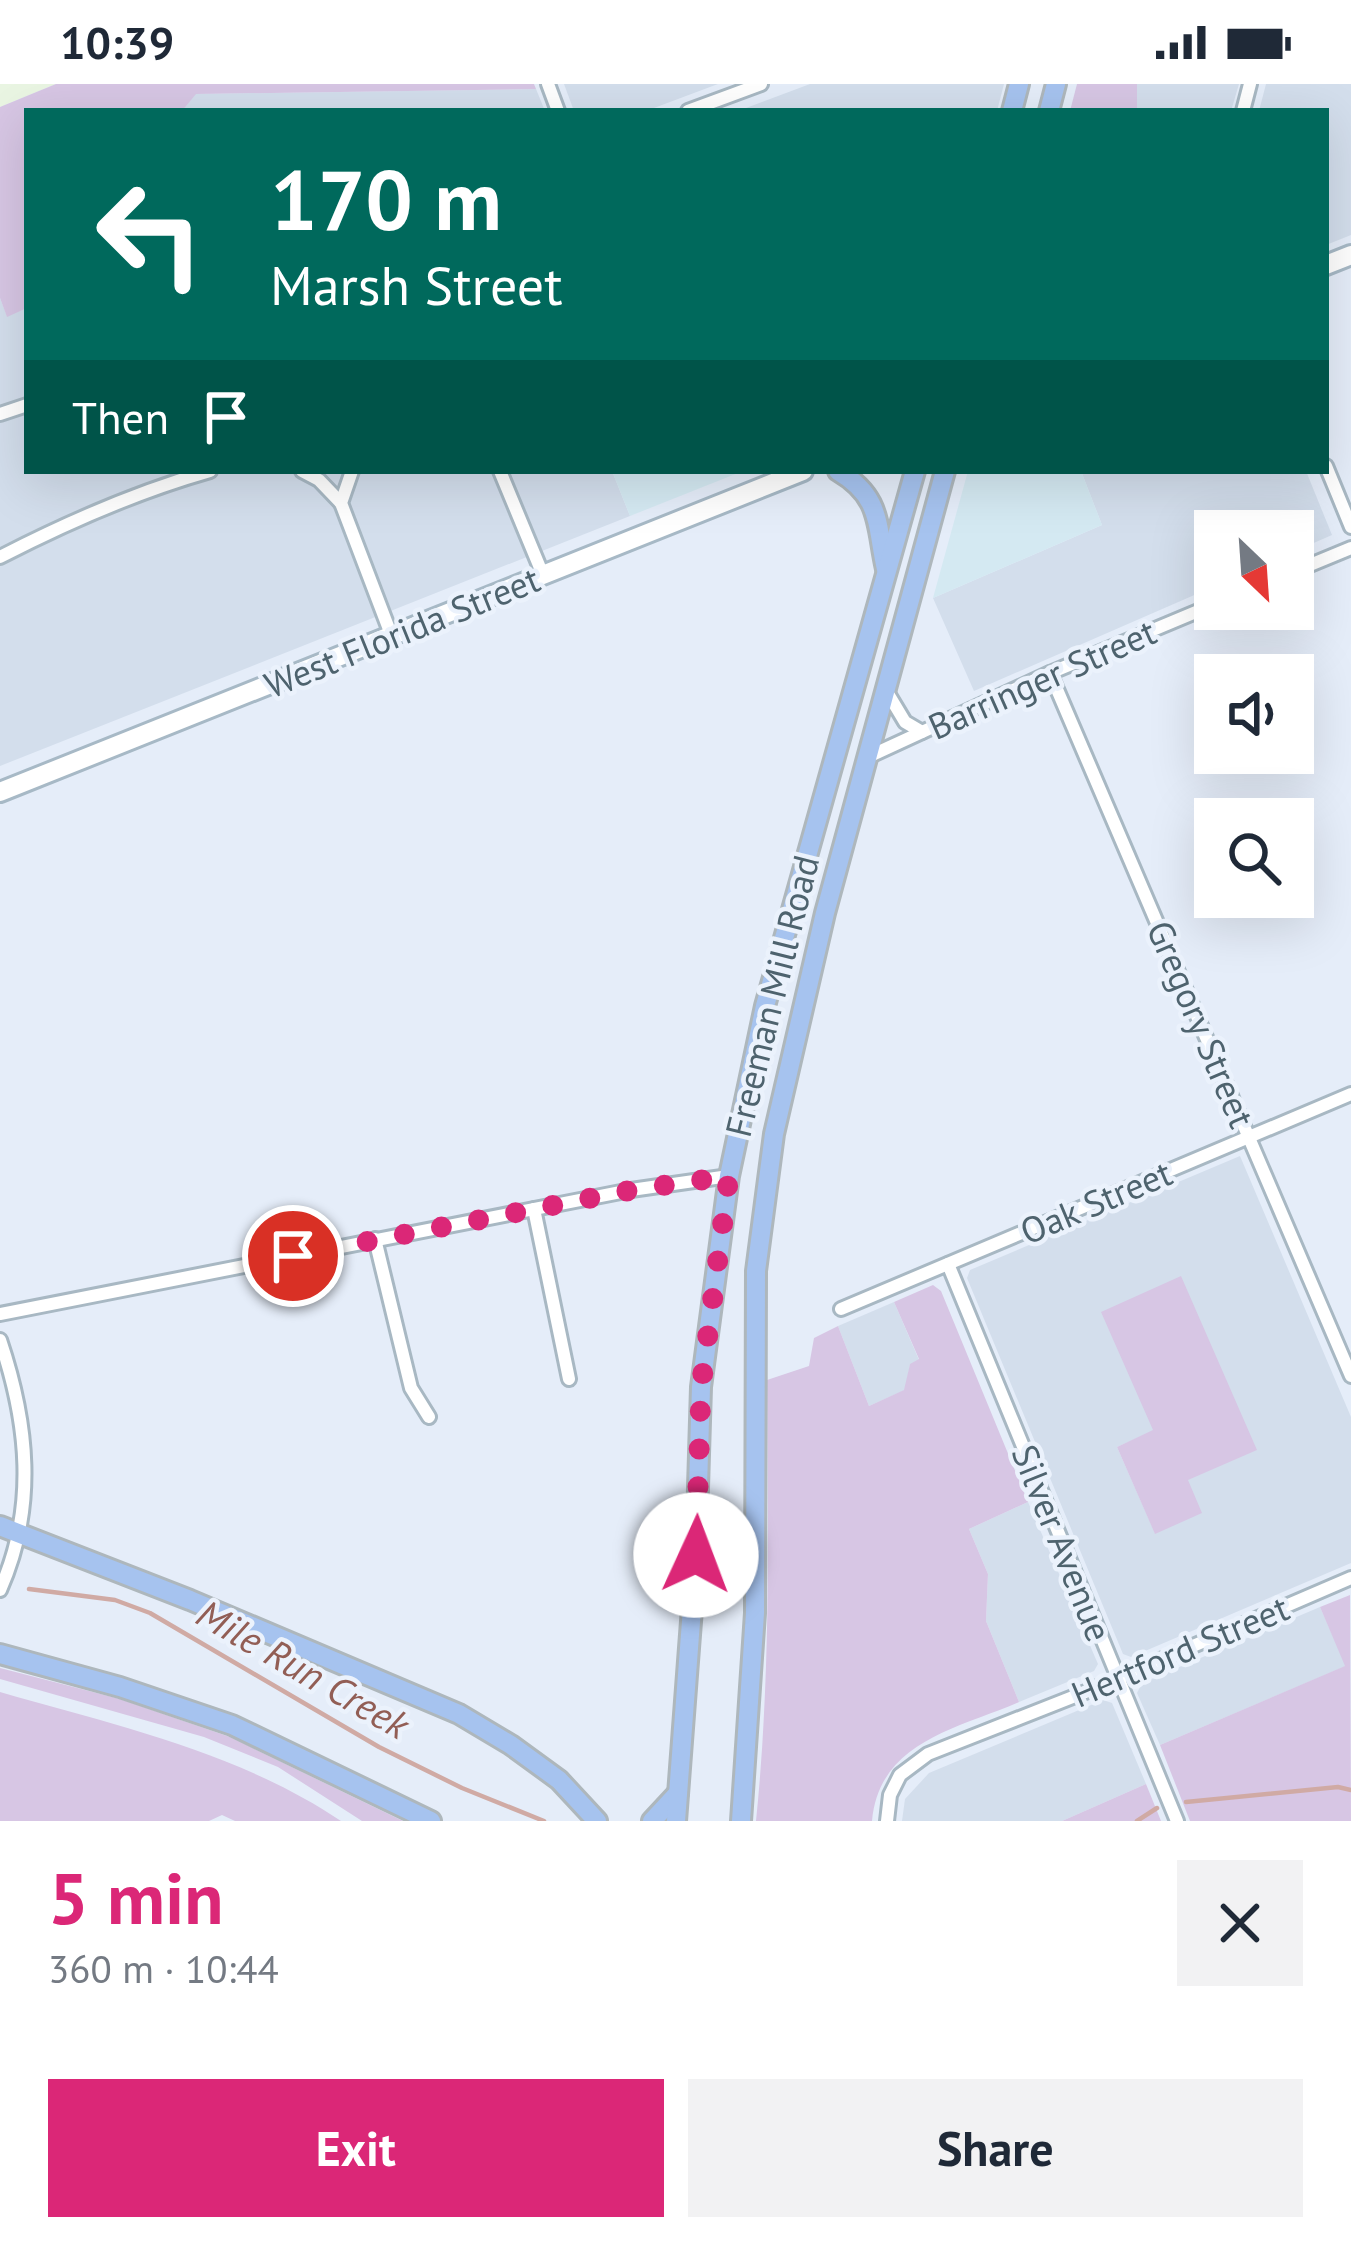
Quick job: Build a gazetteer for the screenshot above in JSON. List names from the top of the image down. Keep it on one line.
{"streets":{"main road":["West Florida Street","Freeman Mill Road"],"street":["Barringer Street","Gregory Street","Oak Street","Silver Avenue","Hertford Street"]},"crossings":[["Barringer Street","Freeman Mill Road"],["Barringer Street","Gregory Street"],["Gregory Street","Oak Street"],["Oak Street","Silver Avenue"],["Silver Avenue","Hertford Street"]],"water":["Mile Run Creek"],"north":"bottom right","page":{"status":"10:39","turn":["170 m","Marsh Street"],"then":"Then","heading":["5 min","360 m · 10:44"],"buttons":["Exit","Share"]}}
